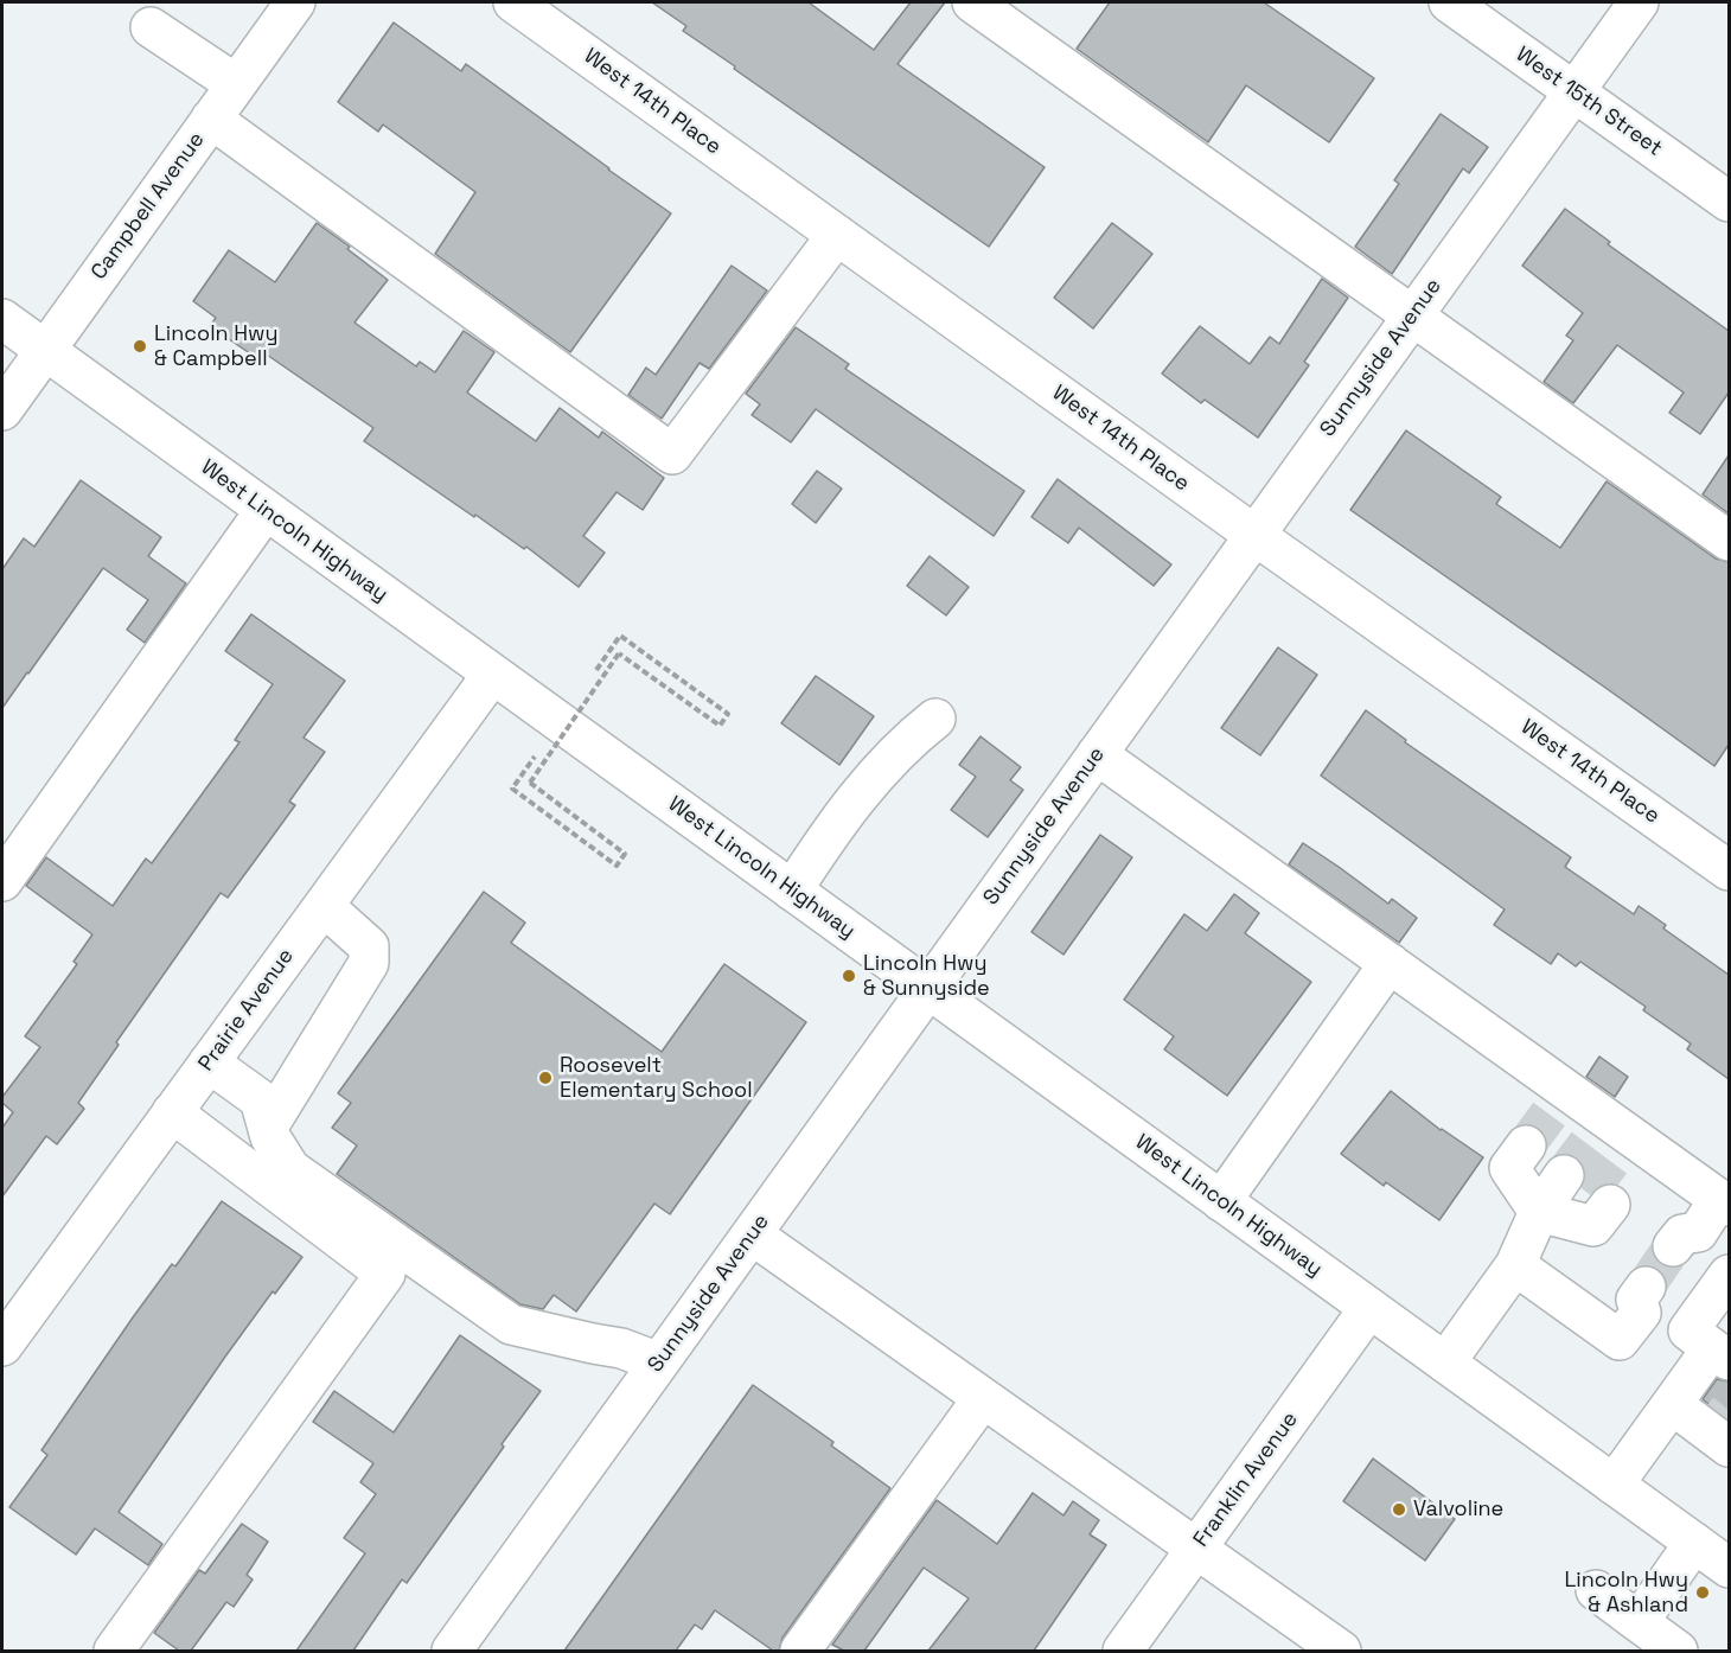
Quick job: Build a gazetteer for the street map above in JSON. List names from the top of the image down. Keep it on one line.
{"streets":{"street":["West 14th Place","West 15th Street","Campbell Avenue","Sunnyside Avenue","West Lincoln Highway","Prairie Avenue","Franklin Avenue"]},"crossings":[["West 14th Place","Sunnyside Avenue"],["West 15th Street","Sunnyside Avenue"],["Campbell Avenue","West Lincoln Highway"],["Sunnyside Avenue","West Lincoln Highway"],["West Lincoln Highway","Prairie Avenue"],["West Lincoln Highway","Franklin Avenue"]],"places":["Lincoln Hwy & Campbell","Lincoln Hwy & Sunnyside","Roosevelt Elementary School","Valvoline","Lincoln Hwy & Ashland"]}
